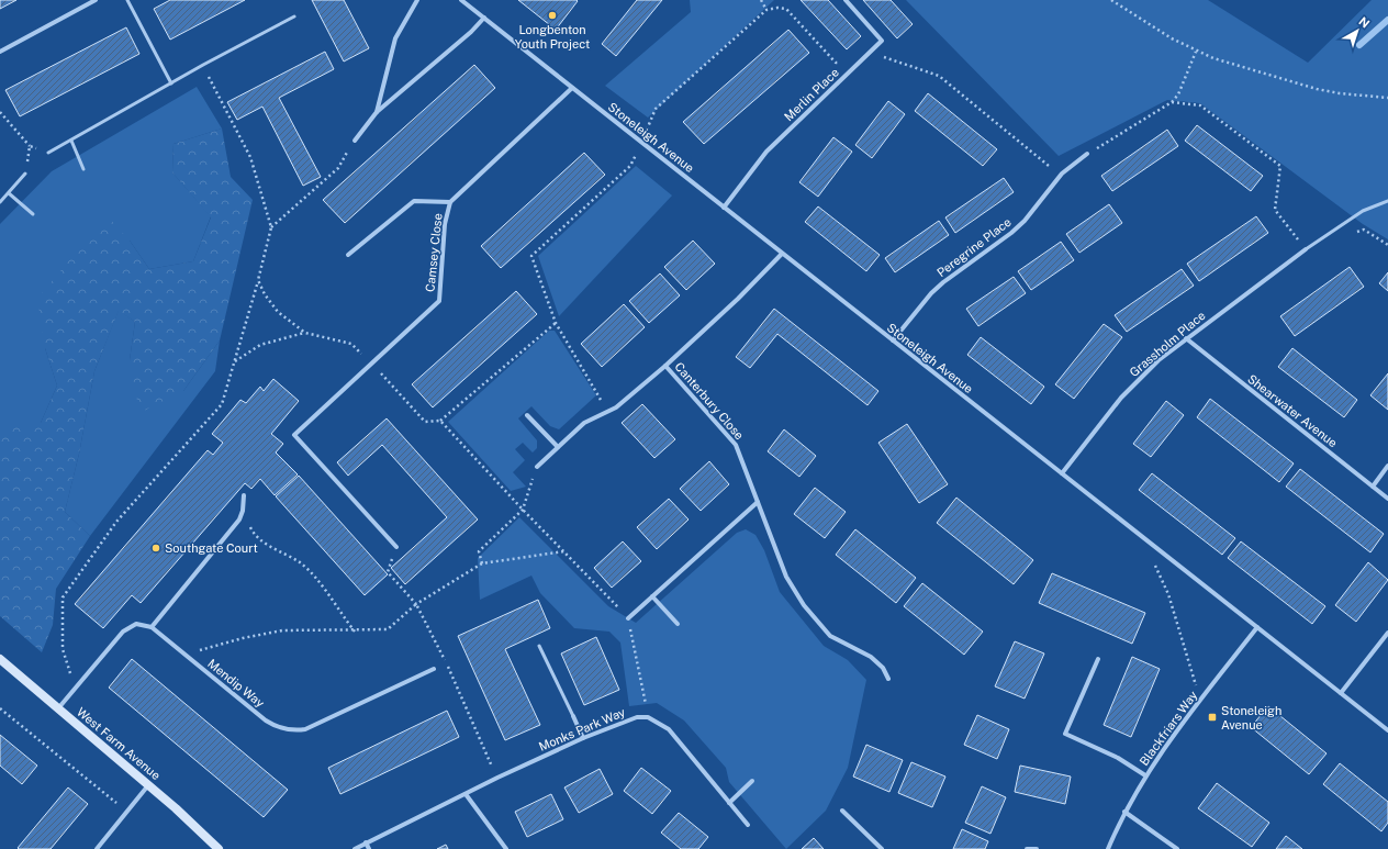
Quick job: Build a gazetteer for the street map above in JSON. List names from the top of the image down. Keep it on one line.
{"streets":{"street":["Merlin Place","Stoneleigh Avenue","Peregrine Place","Camsey Close","Grassholm Place","Canterbury Close","Shearwater Avenue","Mendip Way","Blackfriars Way","Monks Park Way","West Farm Avenue"]},"crossings":[["Merlin Place","Stoneleigh Avenue"],["Stoneleigh Avenue","Peregrine Place"],["Stoneleigh Avenue","Camsey Close"],["Stoneleigh Avenue","Grassholm Place"],["Stoneleigh Avenue","Canterbury Close"],["Stoneleigh Avenue","Blackfriars Way"],["Grassholm Place","Shearwater Avenue"]],"places":{"other":["Longbenton Youth Project","Southgate Court"],"transit":["Stoneleigh Avenue"]},"north":"top right"}
